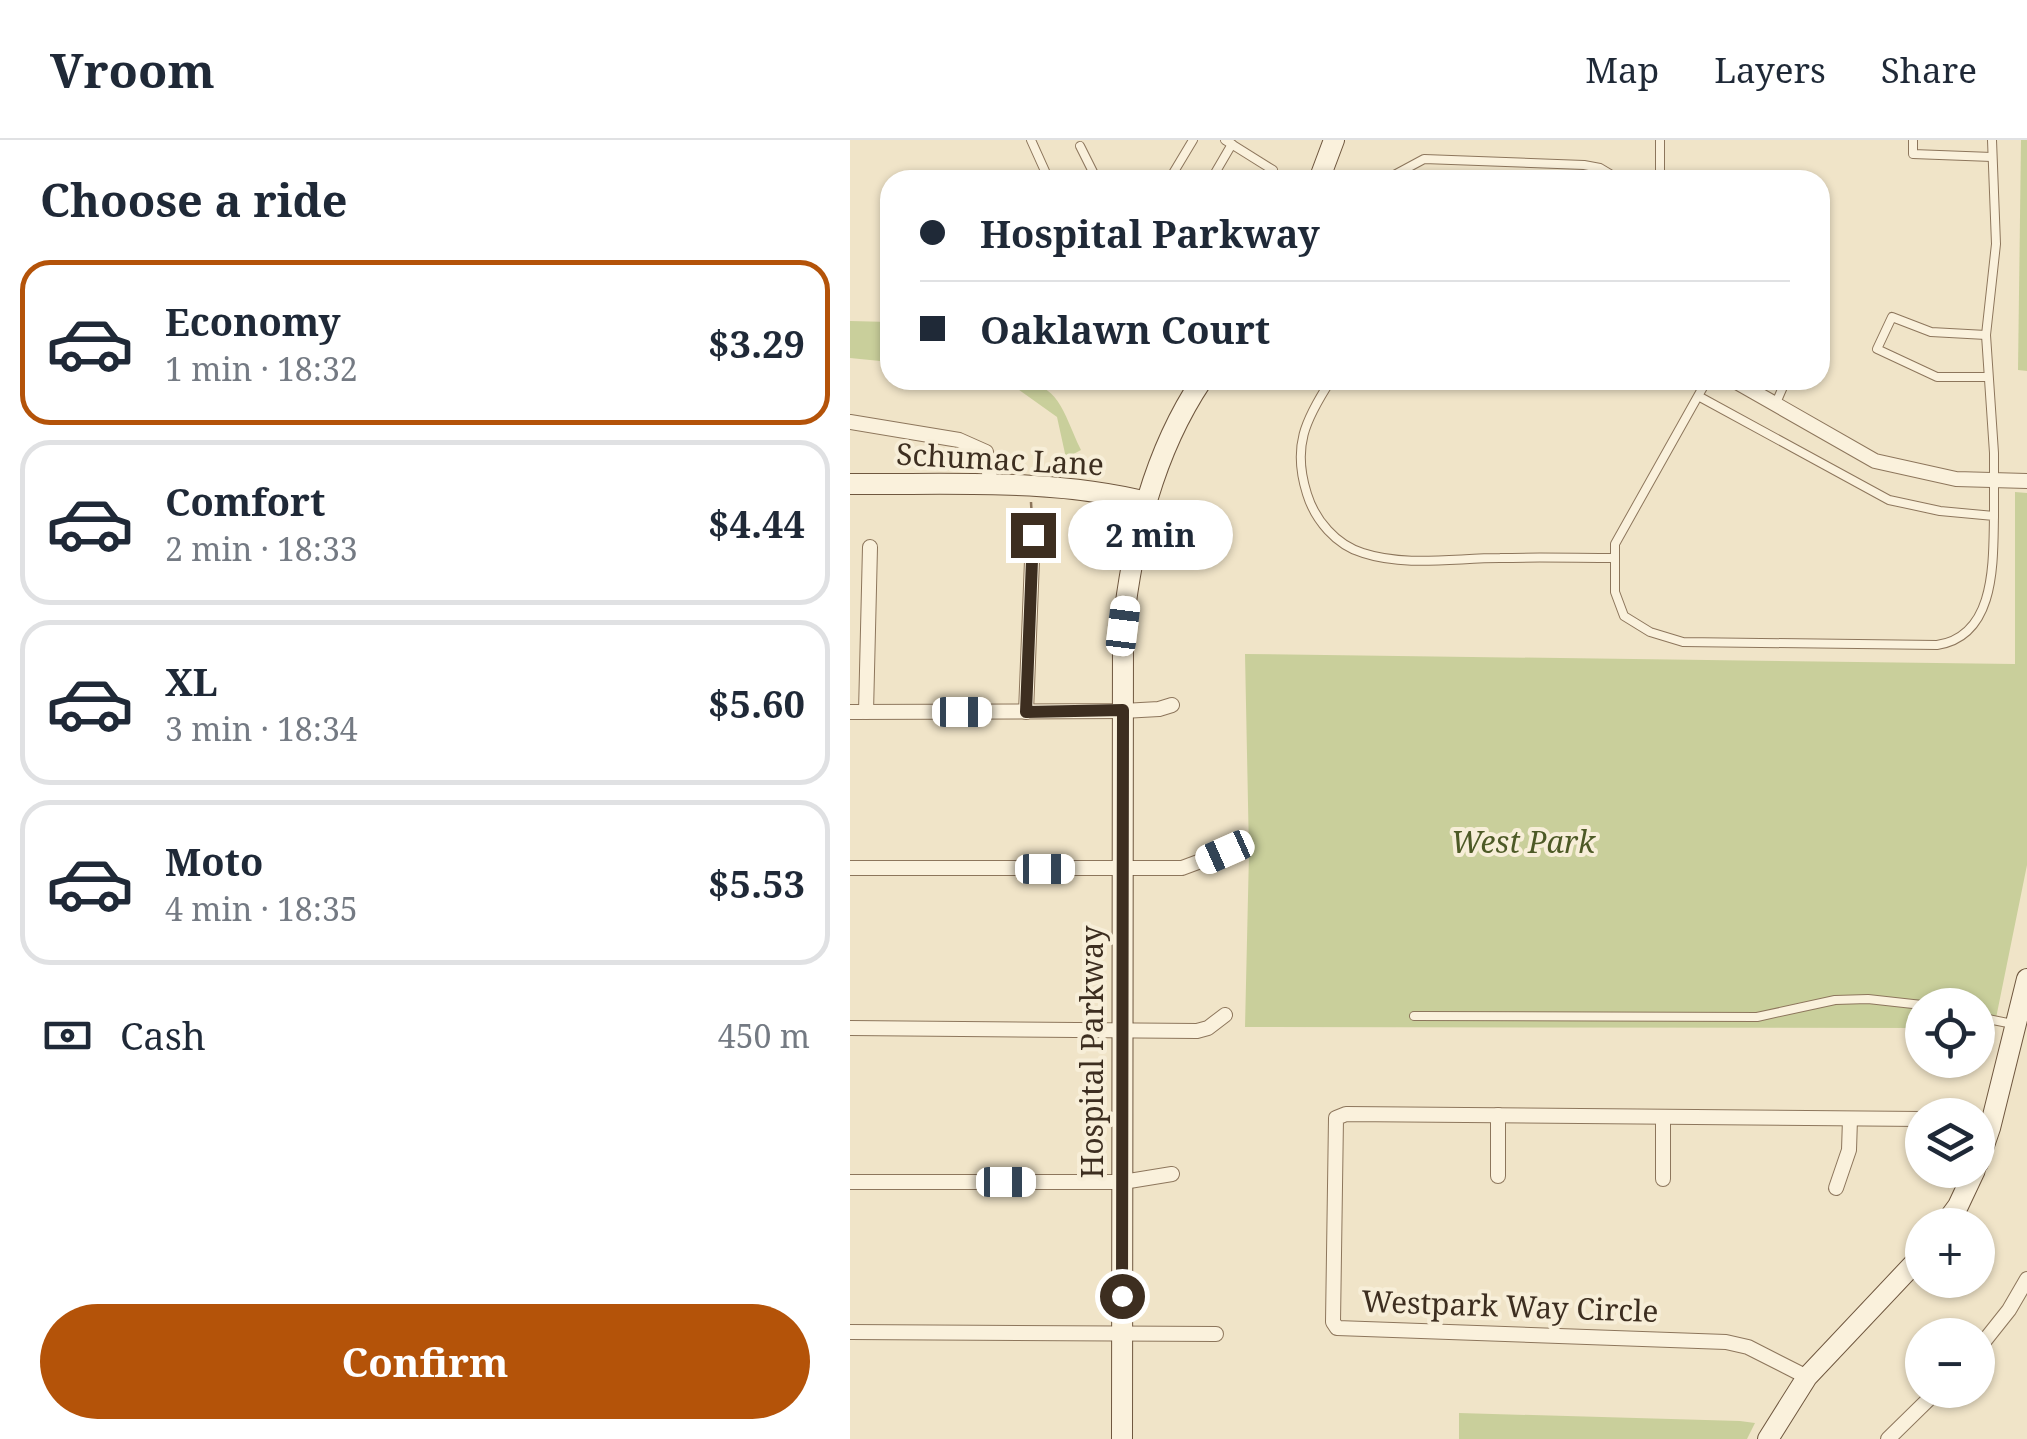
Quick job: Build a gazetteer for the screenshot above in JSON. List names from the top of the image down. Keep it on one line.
{"streets":{"street":["Schumac Lane","Hospital Parkway","Westpark Way Circle"]},"crossings":[["Schumac Lane","Hospital Parkway"]],"parks":["West Park"],"page":{"header":"Vroom","nav":["Map","Layers","Share"],"heading":"Choose a ride","banner":["Hospital Parkway","Oaklawn Court"],"list":[{"name":"Economy","note":"1 min · 18:32","value":"$3.29"},{"name":"Comfort","note":"2 min · 18:33","value":"$4.44"},{"name":"XL","note":"3 min · 18:34","value":"$5.60"},{"name":"Moto","note":"4 min · 18:35","value":"$5.53"}],"bubble":"2 min","pay":["Cash","450 m"],"map_buttons":["+","−"],"buttons":"Confirm"}}
